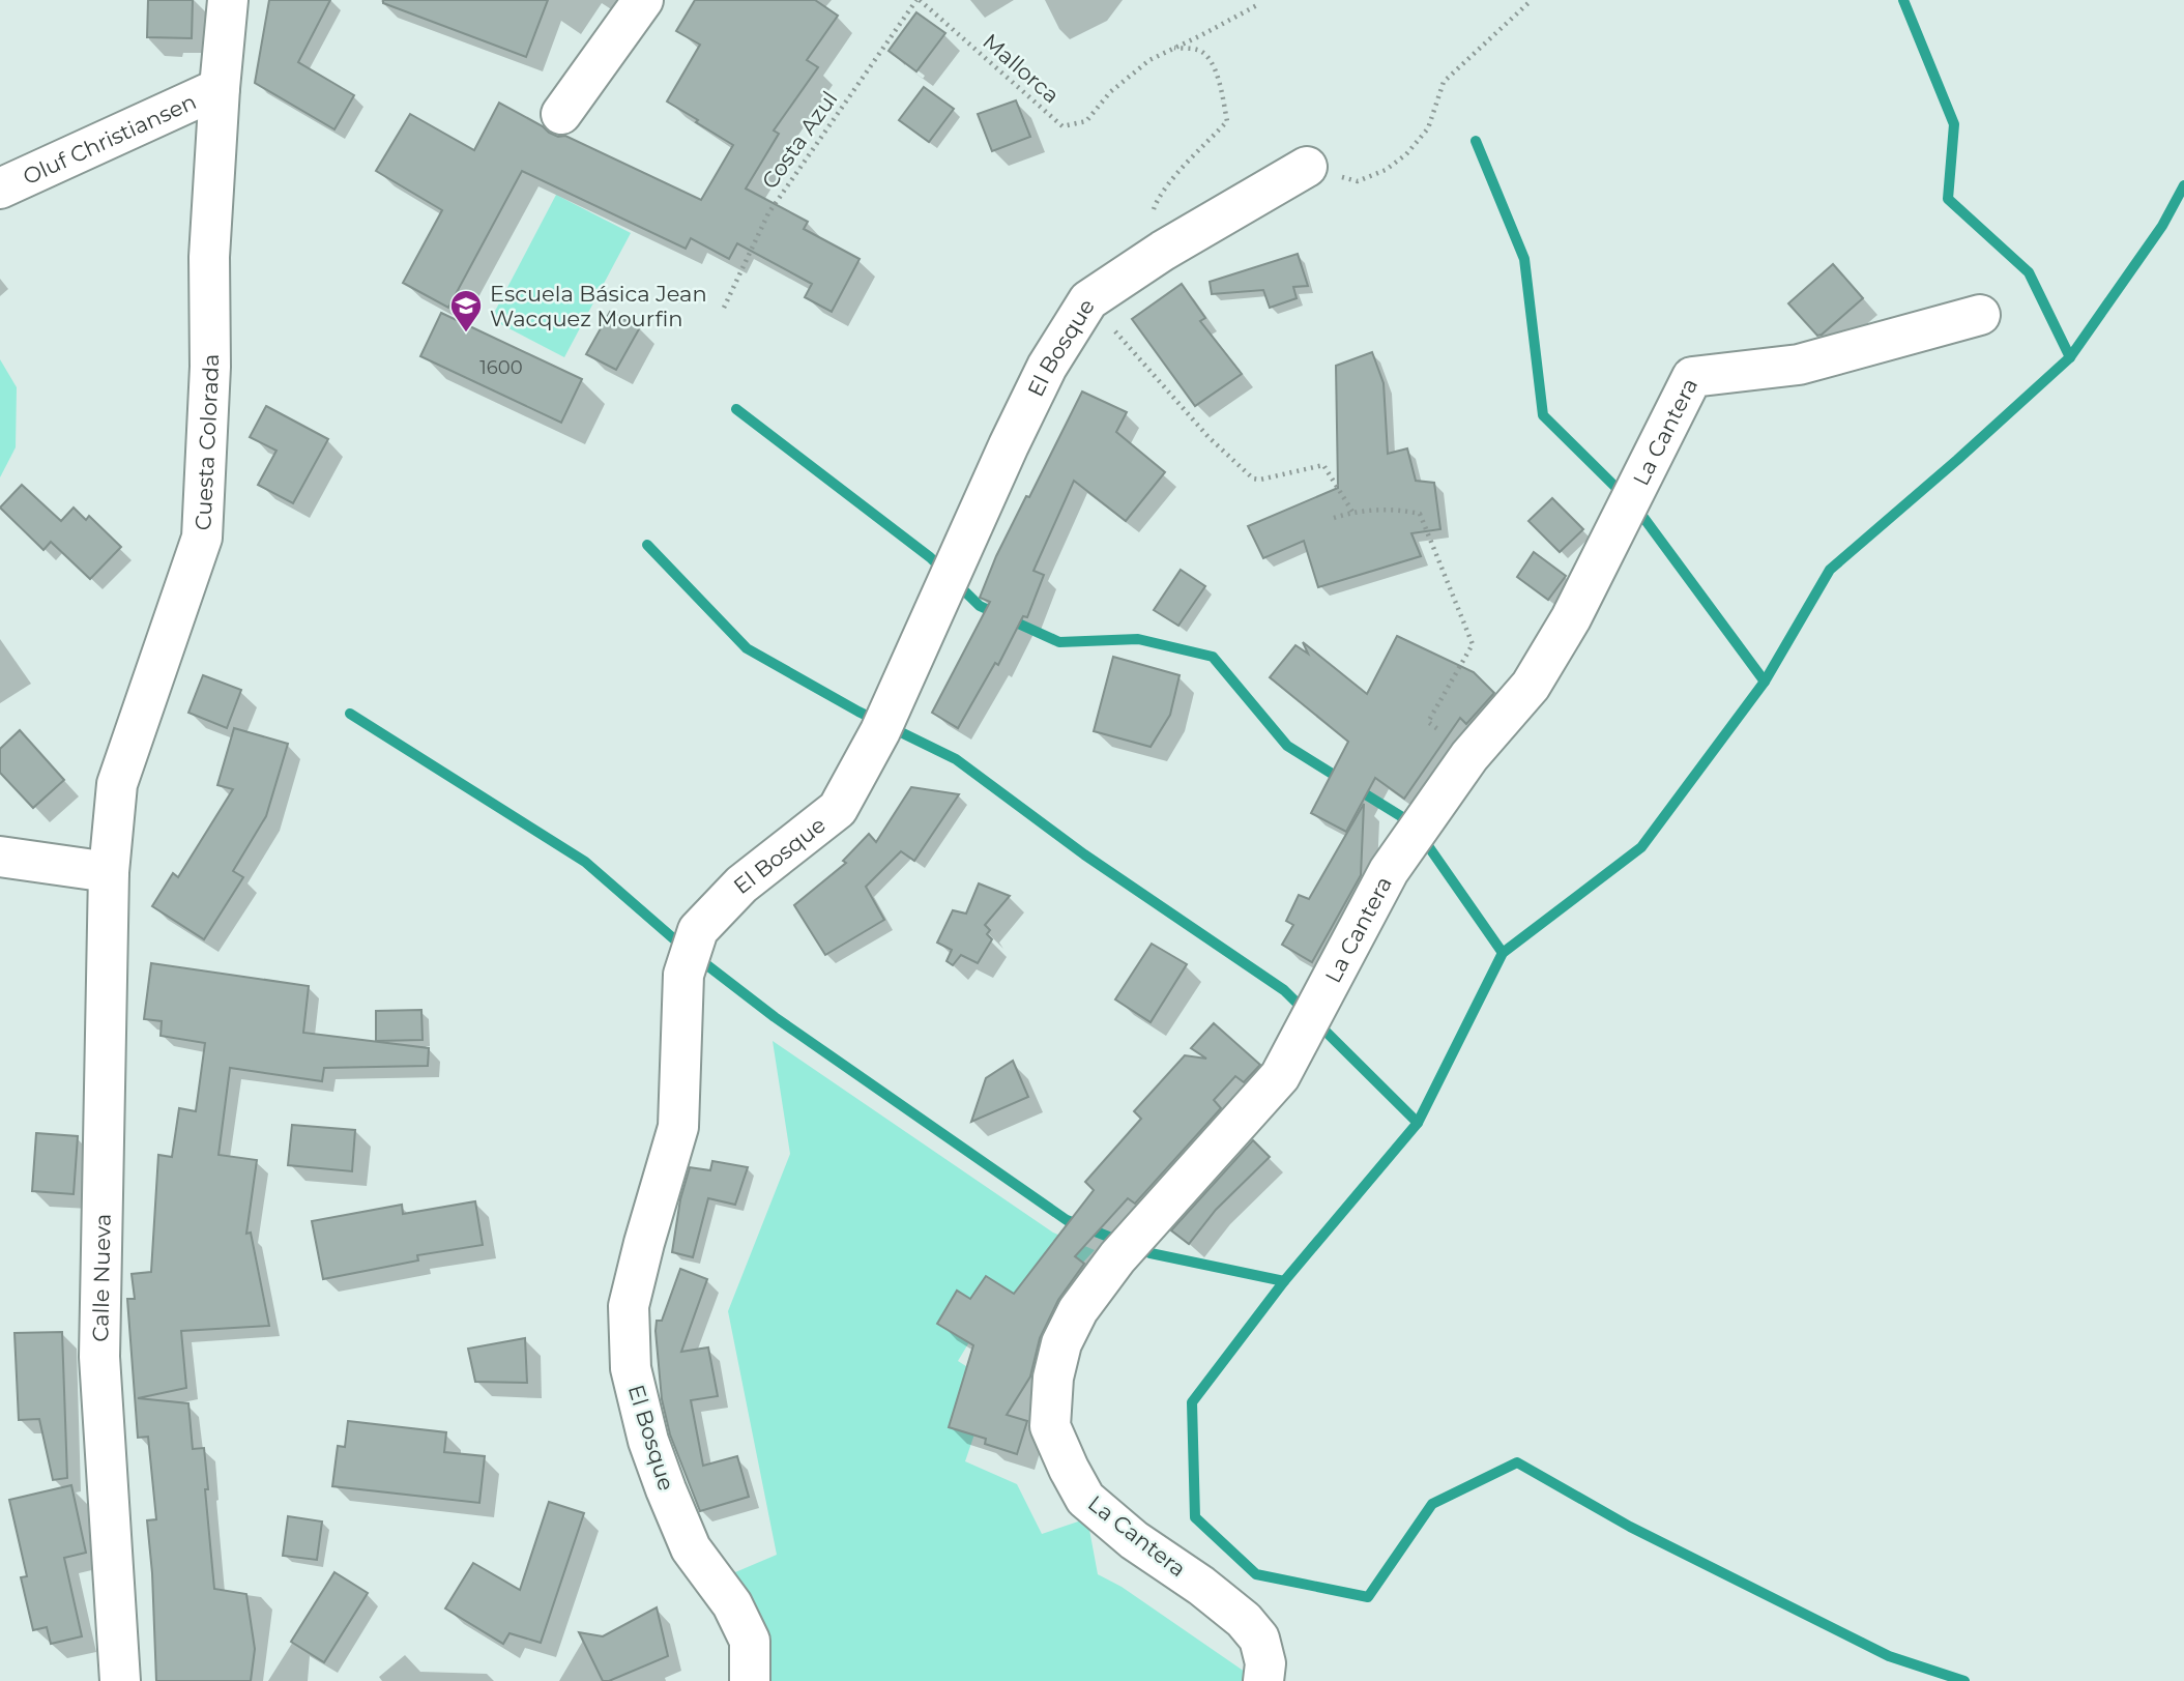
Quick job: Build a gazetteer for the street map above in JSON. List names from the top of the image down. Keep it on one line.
{"streets":{"street":["Oluf Christiansen","El Bosque","La Cantera","Cuesta Colorada","Calle Nueva"],"path":["Mallorca","Costa Azul"]},"crossings":[["Mallorca","Costa Azul"],["Oluf Christiansen","Cuesta Colorada"],["Cuesta Colorada","Calle Nueva"]],"places":{"school or university":["Escuela Básica Jean Wacquez Mourfin"]},"house_numbers":["1600"]}
